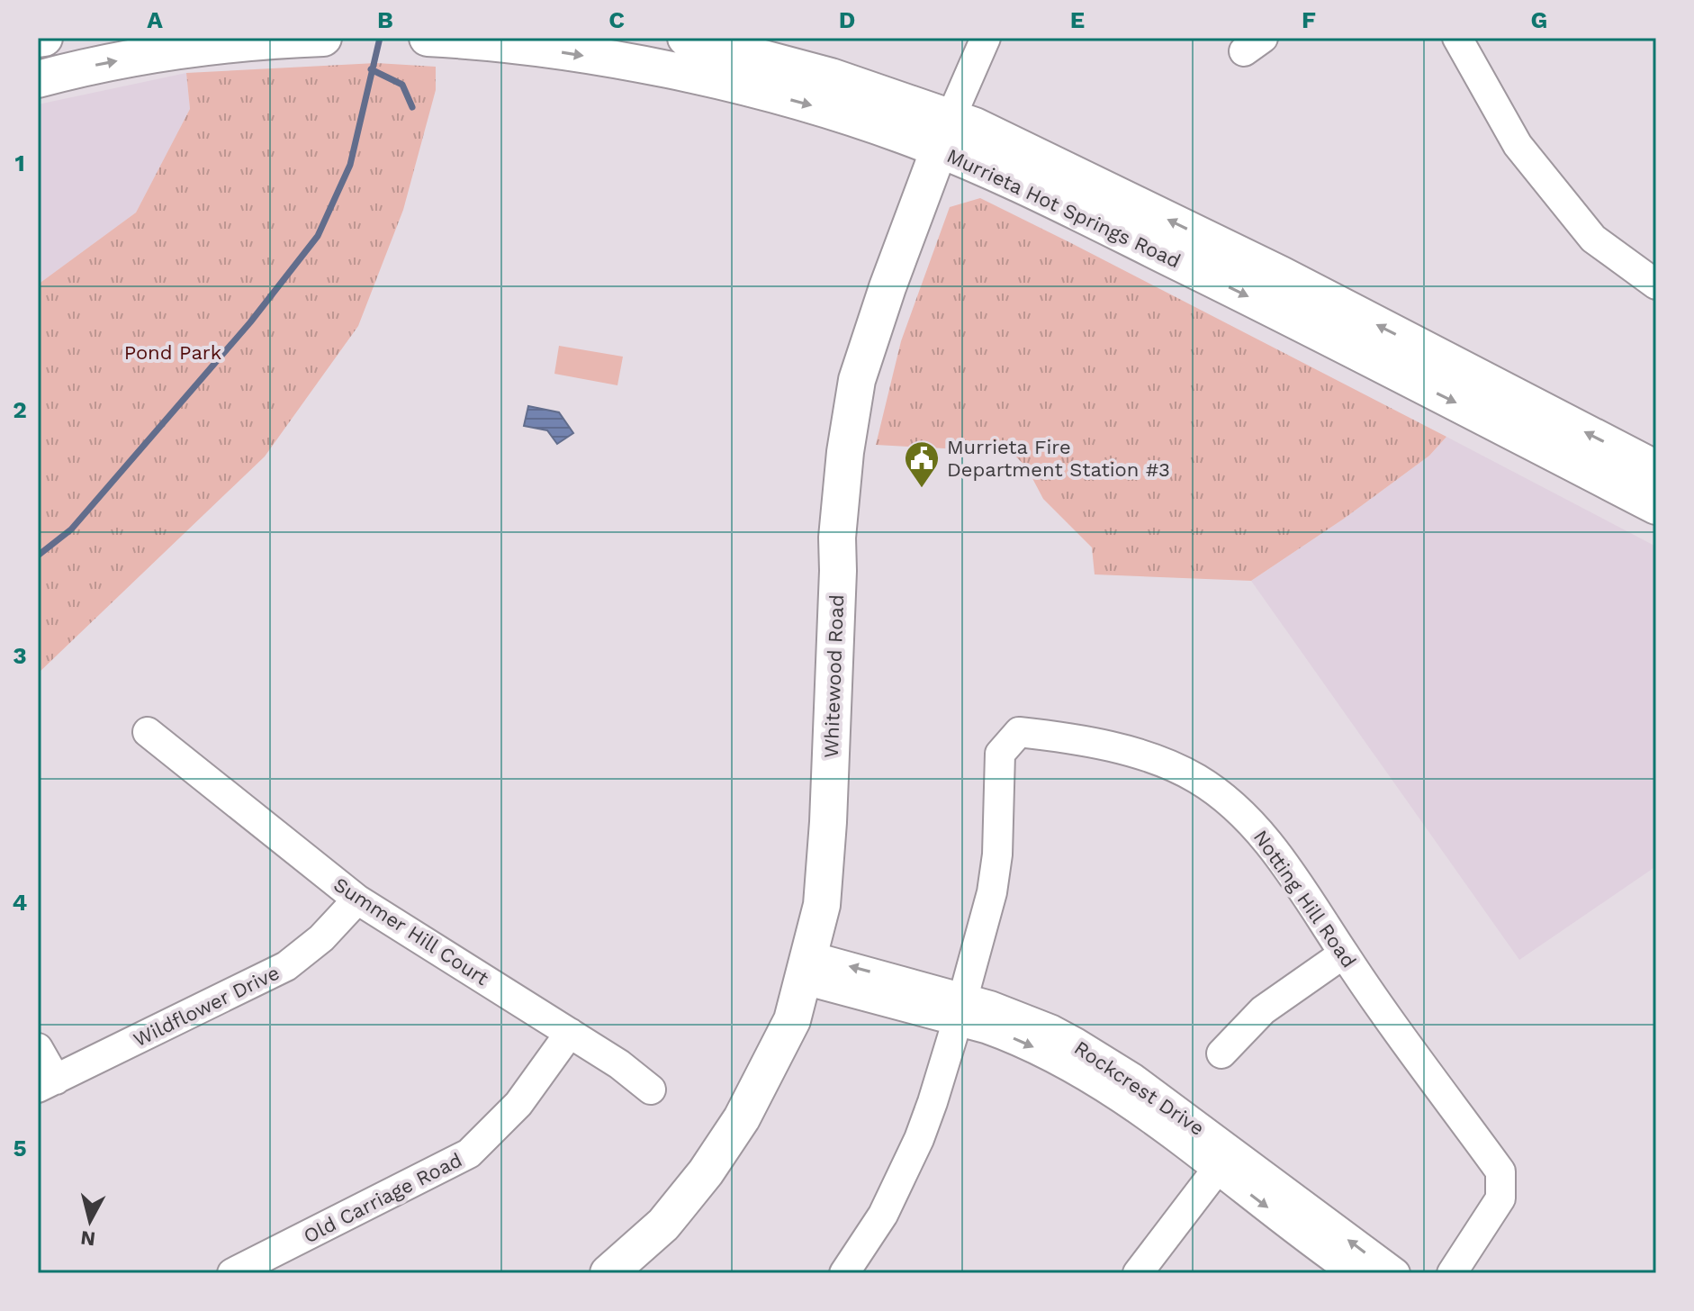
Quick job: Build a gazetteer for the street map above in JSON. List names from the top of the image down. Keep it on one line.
{"streets":{"main road":["Murrieta Hot Springs Road","Whitewood Road"],"street":["Notting Hill Road","Summer Hill Court","Wildflower Drive","Rockcrest Drive","Old Carriage Road"]},"crossings":[["Murrieta Hot Springs Road","Whitewood Road"],["Whitewood Road","Rockcrest Drive"],["Notting Hill Road","Rockcrest Drive"],["Summer Hill Court","Wildflower Drive"],["Summer Hill Court","Old Carriage Road"]],"parks":["Pond Park"],"places":{"public building":["Murrieta Fire Department Station #3"]},"north":"bottom","grid":{"columns":["A","B","C","D","E","F","G"],"rows":["1","2","3","4","5"]}}
